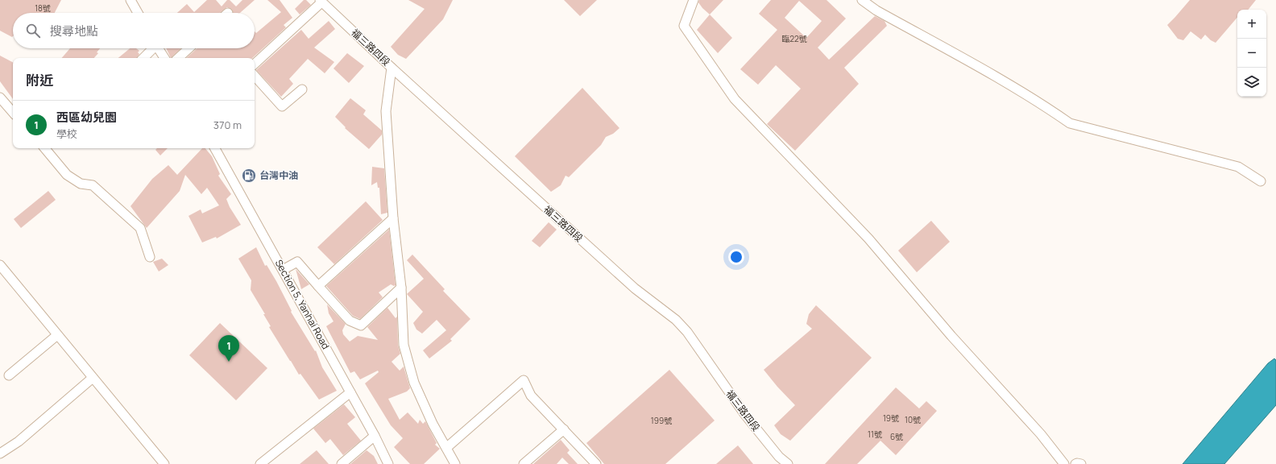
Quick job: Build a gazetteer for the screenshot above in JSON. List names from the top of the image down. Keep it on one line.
{"streets":{"street":["福三路四段","Section 5, Yanhai Road"]},"places":{"fuel station":["台灣中油"]},"house_numbers":["18號","臨22號","19號","10號","199號","11號","6號"],"page":{"map_buttons":["+","−"],"search":"搜尋地點","heading":"附近","list":[{"mark":"1","name":"西區幼兒園","note":"學校","value":"370 m"}],"pins":"1"}}
